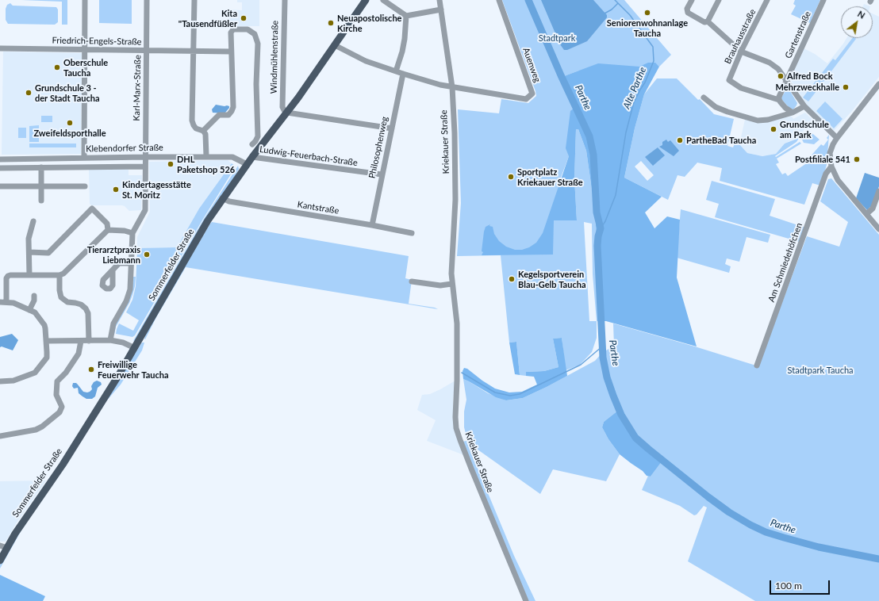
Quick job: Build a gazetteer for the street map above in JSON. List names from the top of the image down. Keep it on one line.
{"streets":{"main road":["Sommerfelder Straße"],"street":["Gartenstraße","Brauhausstraße","Friedrich-Engels-Straße","Windmühlenstraße","Auenweg","Karl-Marx-Straße","Kriekauer Straße","Philosophenweg","Klebendorfer Straße","Ludwig-Feuerbach-Straße","Kantstraße","Am Schmiedehöfchen"]},"crossings":[["Gartenstraße","Brauhausstraße"],["Friedrich-Engels-Straße","Karl-Marx-Straße"],["Windmühlenstraße","Sommerfelder Straße"],["Auenweg","Kriekauer Straße"],["Karl-Marx-Straße","Klebendorfer Straße"],["Philosophenweg","Ludwig-Feuerbach-Straße"],["Philosophenweg","Kantstraße"],["Klebendorfer Straße","Sommerfelder Straße"],["Ludwig-Feuerbach-Straße","Sommerfelder Straße"],["Kantstraße","Sommerfelder Straße"]],"water":["Alte Parthe","Parthe"],"parks":["Stadtpark","Stadtpark Taucha"],"places":["Seniorenwohnanlage Taucha","Kita \"Tausendfüßler","Neuapostolische Kirche","Oberschule Taucha","Alfred Bock","Mehrzweckhalle","Grundschule 3 - der Stadt Taucha","Zweifeldsporthalle","Grundschule am Park","PartheBad Taucha","Postfiliale 541","DHL Paketshop 526","Sportplatz Kriekauer Straße","Kindertagesstätte St. Moritz","Tierarztpraxis Liebmann","Kegelsportverein Blau-Gelb Taucha","Freiwillige Feuerwehr Taucha"],"scale_bar":"100 m","north":"top right"}
